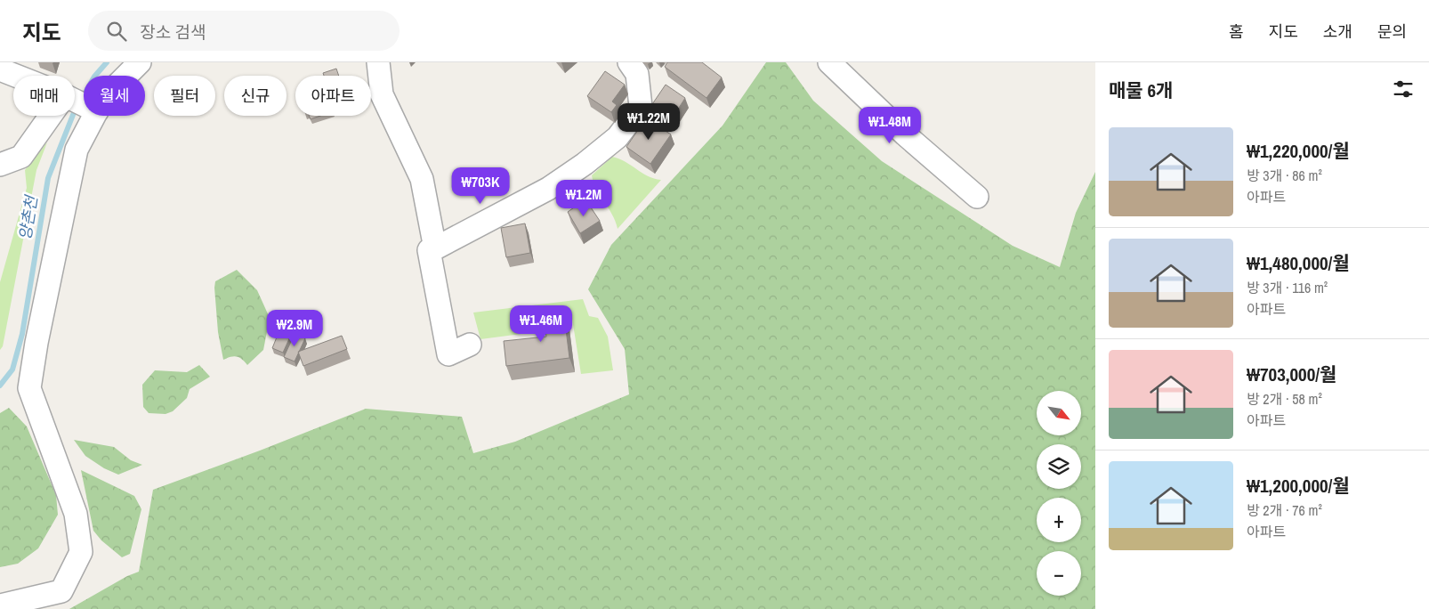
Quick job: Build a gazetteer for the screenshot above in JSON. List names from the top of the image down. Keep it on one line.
{"water":["양촌천"],"north":"bottom right","page":{"header":"지도","search":"장소 검색","nav":["홈","지도","소개","문의"],"heading":"매물 6개","chip":["매매","월세","필터","신규","아파트"],"price":["₩1.22M","₩1.48M","₩703K","₩1.2M","₩1.46M","₩2.9M"],"list":[{"name":"₩1,220,000/월","note":"방 3개 · 86 m² · 아파트"},{"name":"₩1,480,000/월","note":"방 3개 · 116 m² · 아파트"},{"name":"₩703,000/월","note":"방 2개 · 58 m² · 아파트"},{"name":"₩1,200,000/월","note":"방 2개 · 76 m² · 아파트"}],"map_buttons":["+","−"]}}
